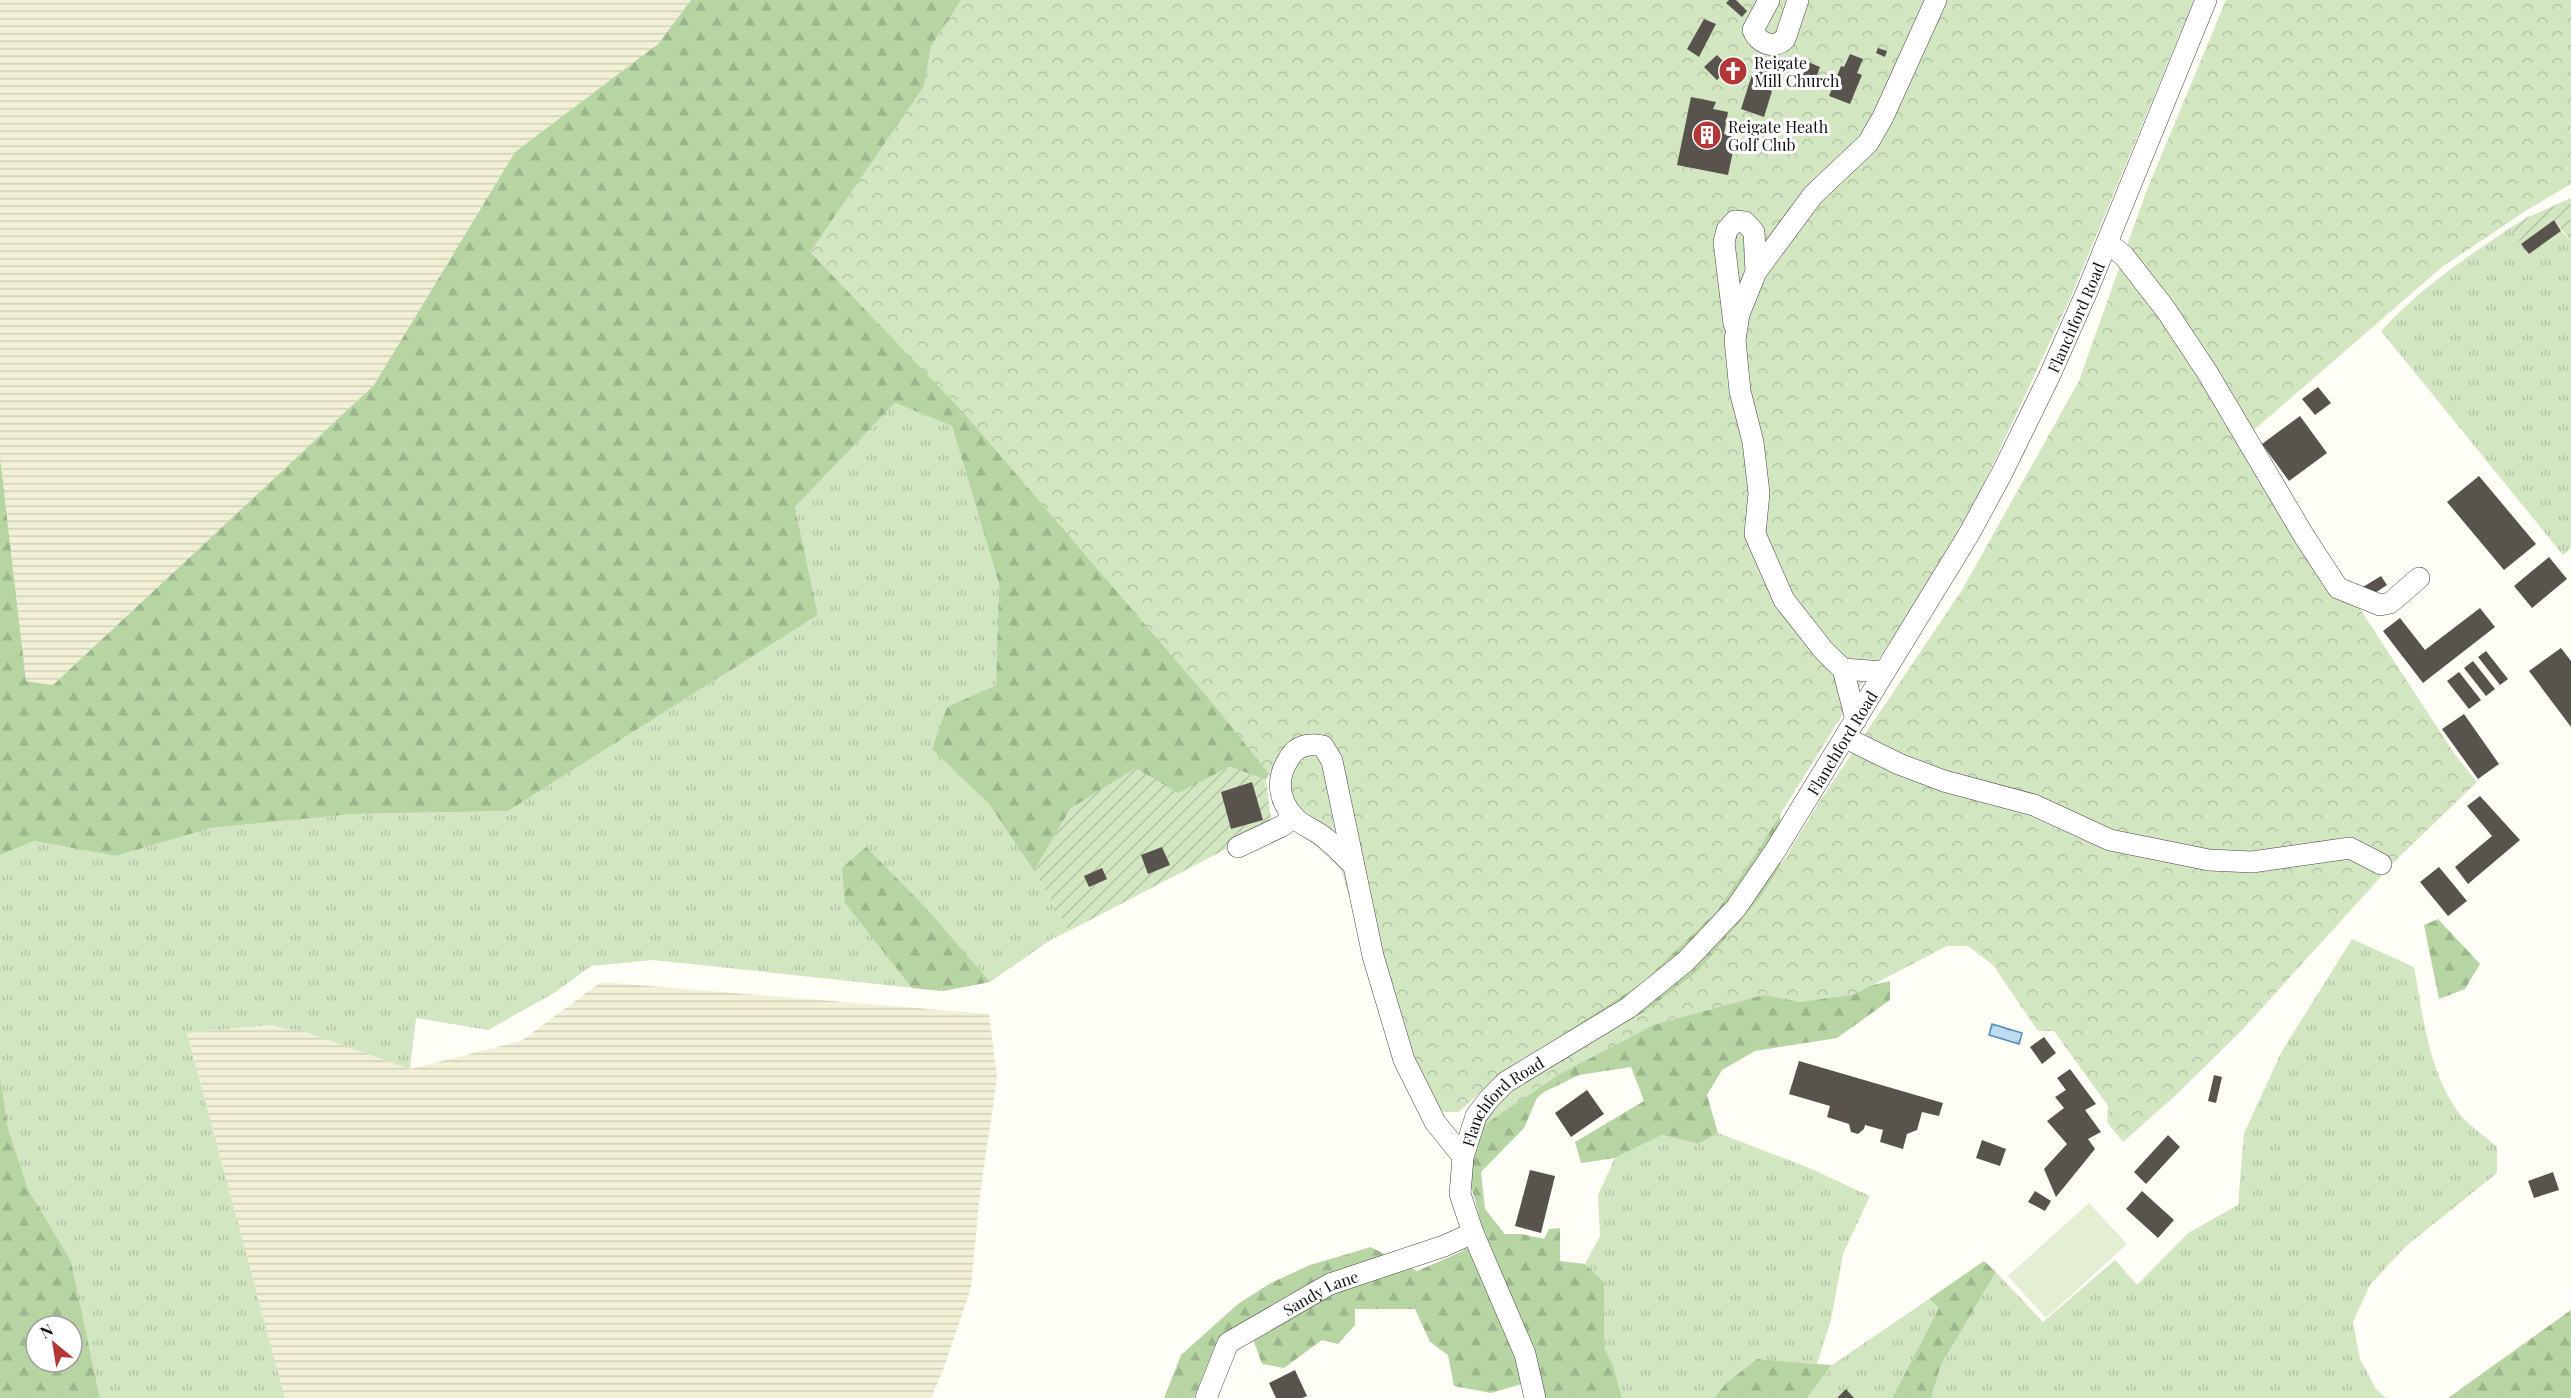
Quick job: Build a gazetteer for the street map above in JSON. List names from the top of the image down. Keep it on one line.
{"streets":{"street":["Flanchford Road","Sandy Lane"]},"crossings":[["Flanchford Road","Sandy Lane"]],"places":{"church":["Reigate Mill Church"],"building":["Reigate Heath Golf Club"]},"north":"top left"}
